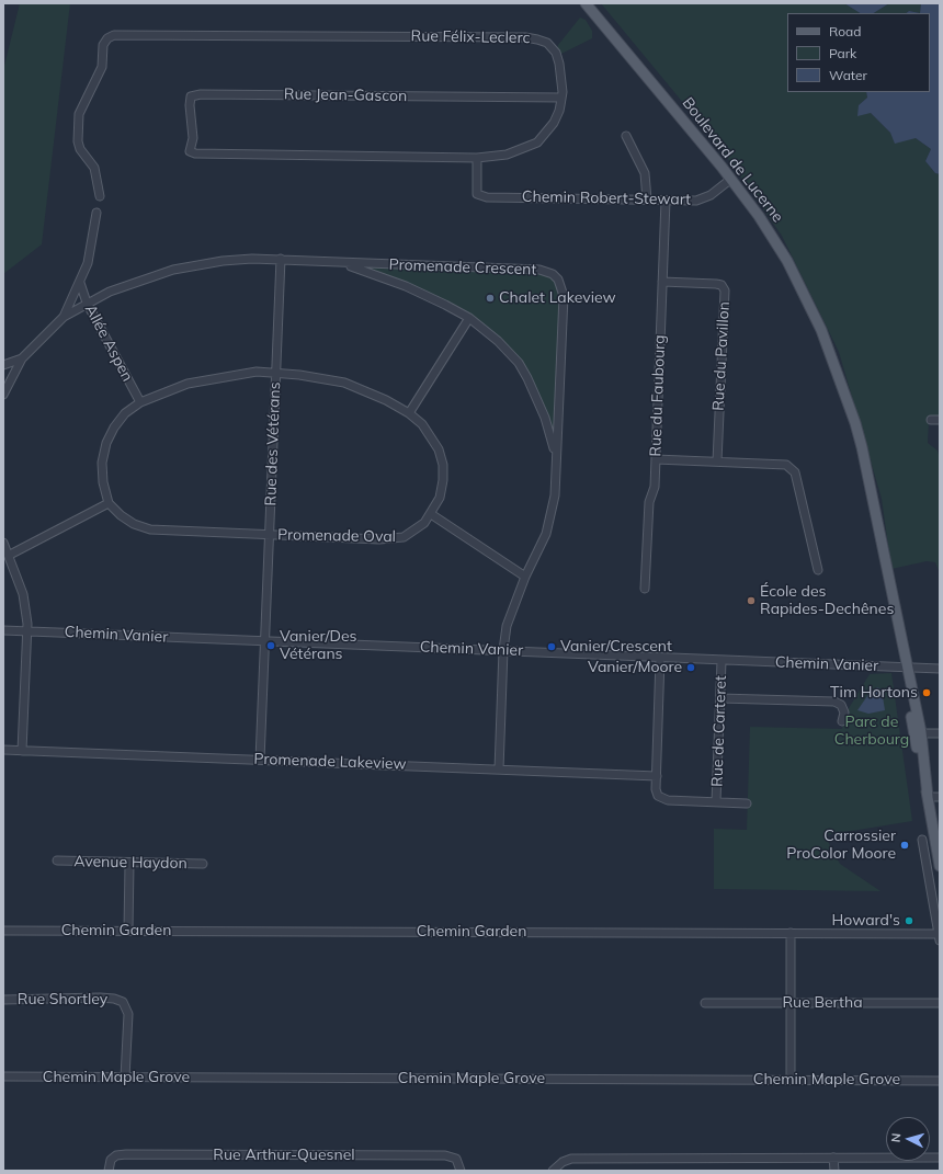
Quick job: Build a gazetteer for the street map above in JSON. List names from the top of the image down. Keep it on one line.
{"streets":{"main road":["Boulevard de Lucerne"],"street":["Rue Félix-Leclerc","Rue Jean-Gascon","Chemin Robert-Stewart","Promenade Crescent","Allée Aspen","Rue du Pavillon","Rue du Faubourg","Rue des Vétérans","Promenade Oval","Chemin Vanier","Rue de Carteret","Promenade Lakeview","Avenue Haydon","Chemin Garden","Rue Shortley","Rue Bertha","Chemin Maple Grove","Rue Arthur-Quesnel"]},"crossings":[["Rue Félix-Leclerc","Rue Jean-Gascon"],["Rue Félix-Leclerc","Chemin Robert-Stewart"],["Boulevard de Lucerne","Chemin Robert-Stewart"],["Boulevard de Lucerne","Chemin Vanier"],["Chemin Robert-Stewart","Rue du Faubourg"],["Promenade Crescent","Allée Aspen"],["Promenade Crescent","Rue des Vétérans"],["Promenade Crescent","Chemin Vanier"],["Promenade Crescent","Promenade Lakeview"],["Allée Aspen","Promenade Oval"],["Rue du Pavillon","Rue du Faubourg"],["Rue des Vétérans","Promenade Oval"],["Rue des Vétérans","Chemin Vanier"],["Rue des Vétérans","Promenade Lakeview"],["Chemin Vanier","Rue de Carteret"],["Rue Shortley","Chemin Maple Grove"]],"parks":["Parc de Cherbourg"],"places":["Chalet Lakeview","École des Rapides-Dechênes","Vanier/Des Vétérans","Vanier/Crescent","Vanier/Moore","Tim Hortons","Carrossier ProColor Moore","Howard's"],"legend":["Road","Park","Water"],"north":"left"}
